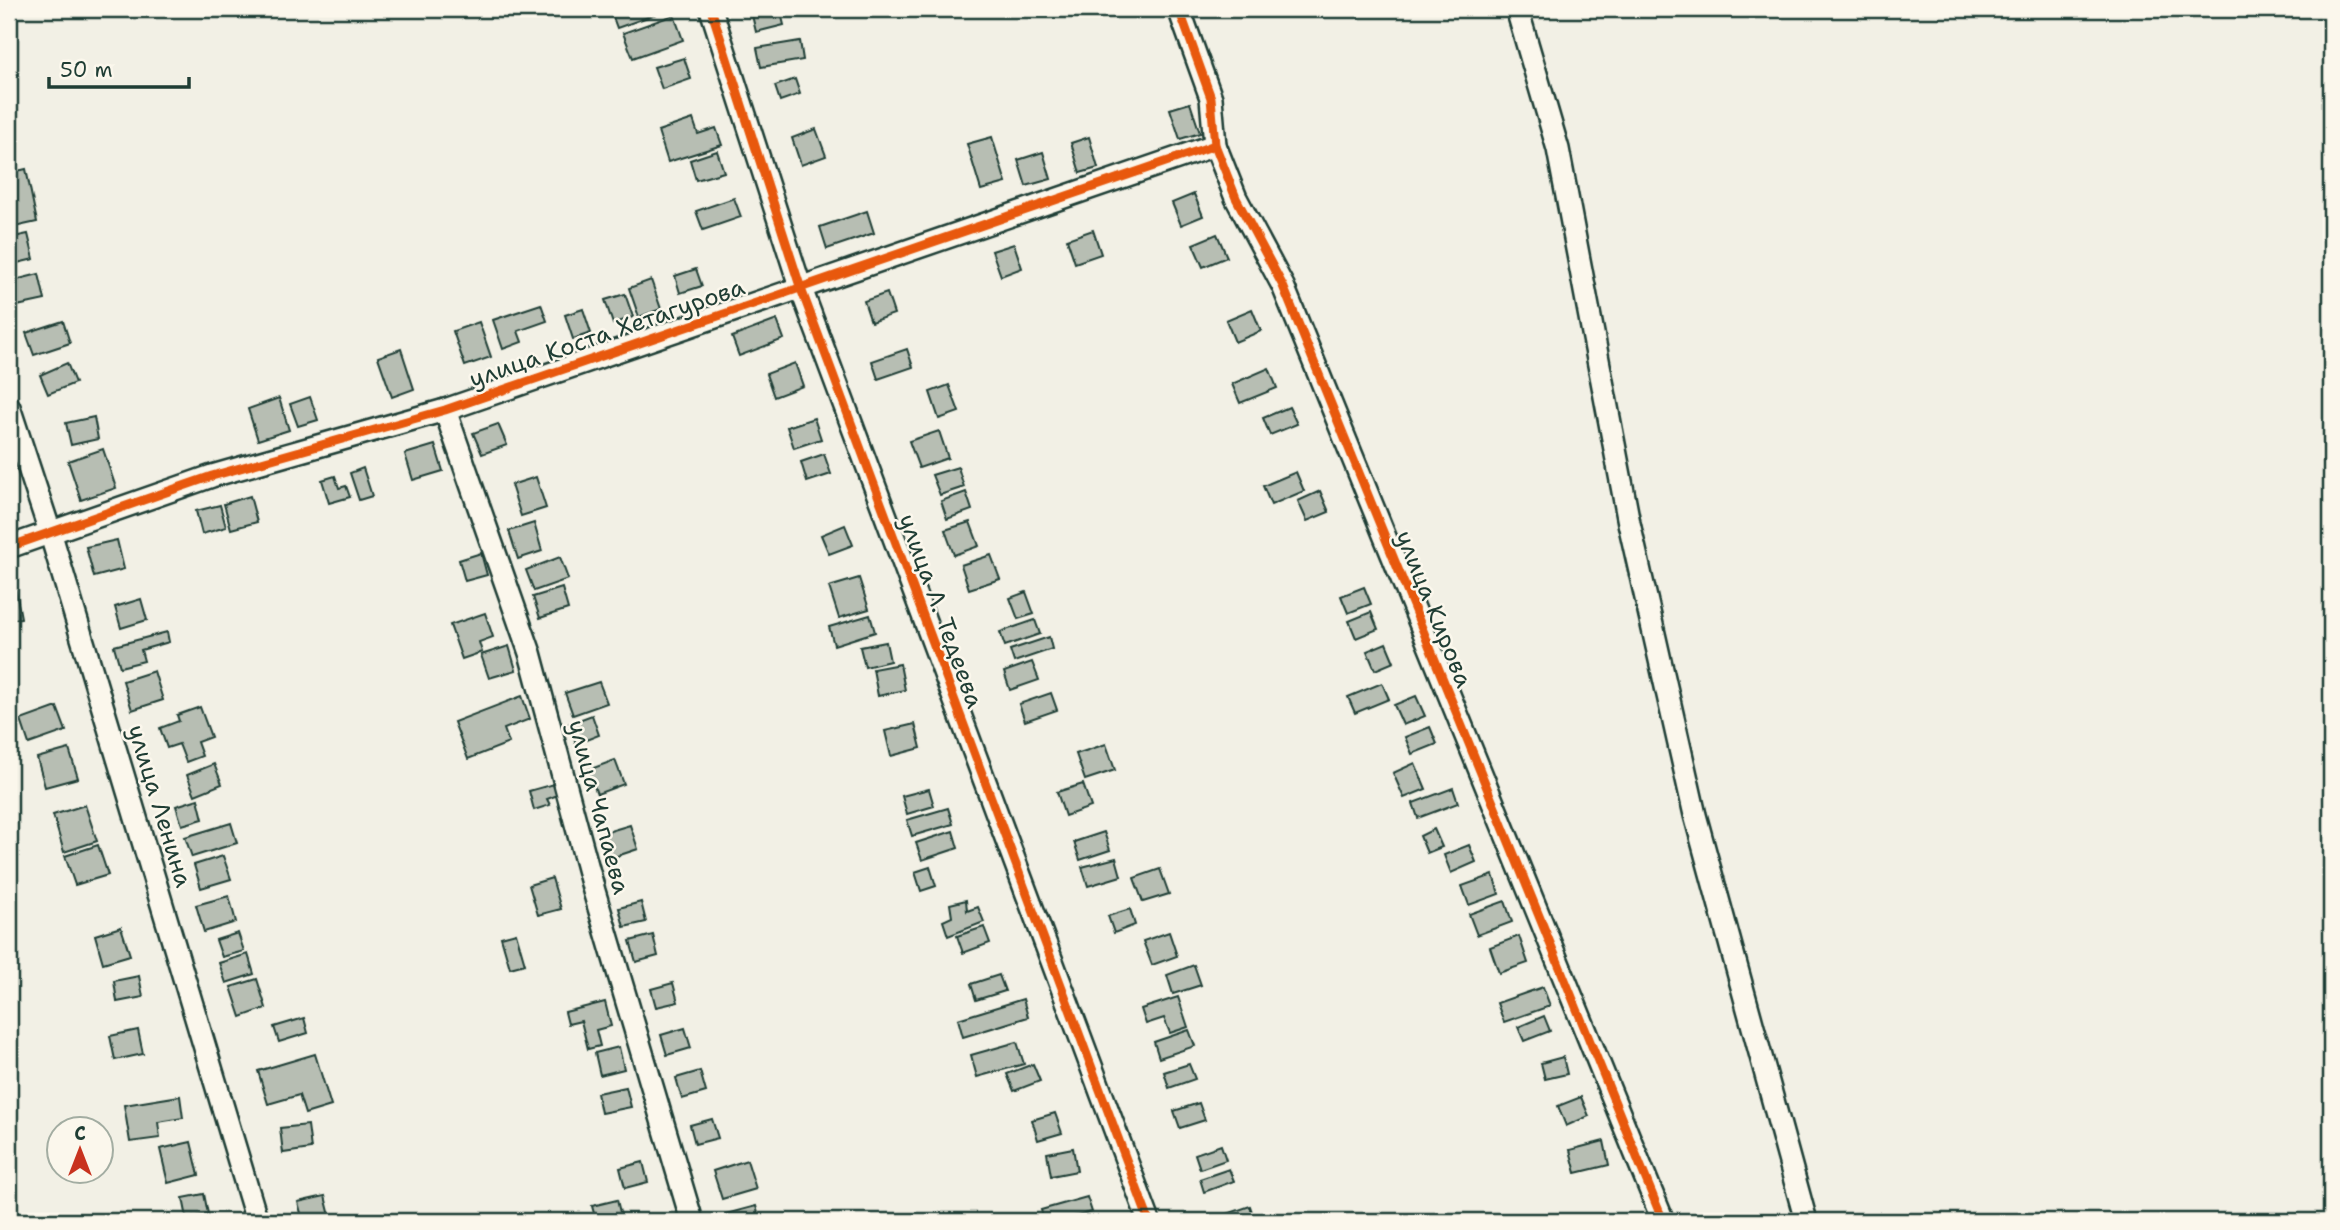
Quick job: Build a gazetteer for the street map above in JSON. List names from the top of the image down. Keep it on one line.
{"streets":{"street":["улица Коста Хетагурова","улица Кирова","улица Л. Тедеева","улица Ленина","улица Чапаева"]},"crossings":[["улица Коста Хетагурова","улица Кирова"],["улица Коста Хетагурова","улица Л. Тедеева"],["улица Коста Хетагурова","улица Ленина"],["улица Коста Хетагурова","улица Чапаева"]],"scale_bar":"50 m","north":"top"}
